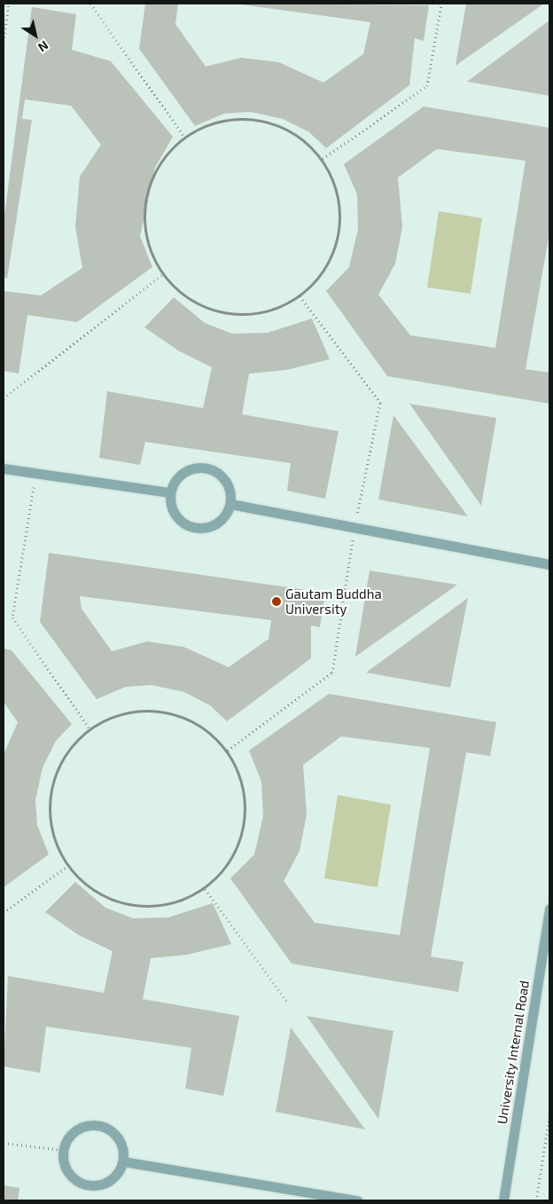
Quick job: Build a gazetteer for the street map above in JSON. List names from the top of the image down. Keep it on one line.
{"streets":{"lane":["University Internal Road"]},"places":["Gautam Buddha University"],"north":"bottom right"}
